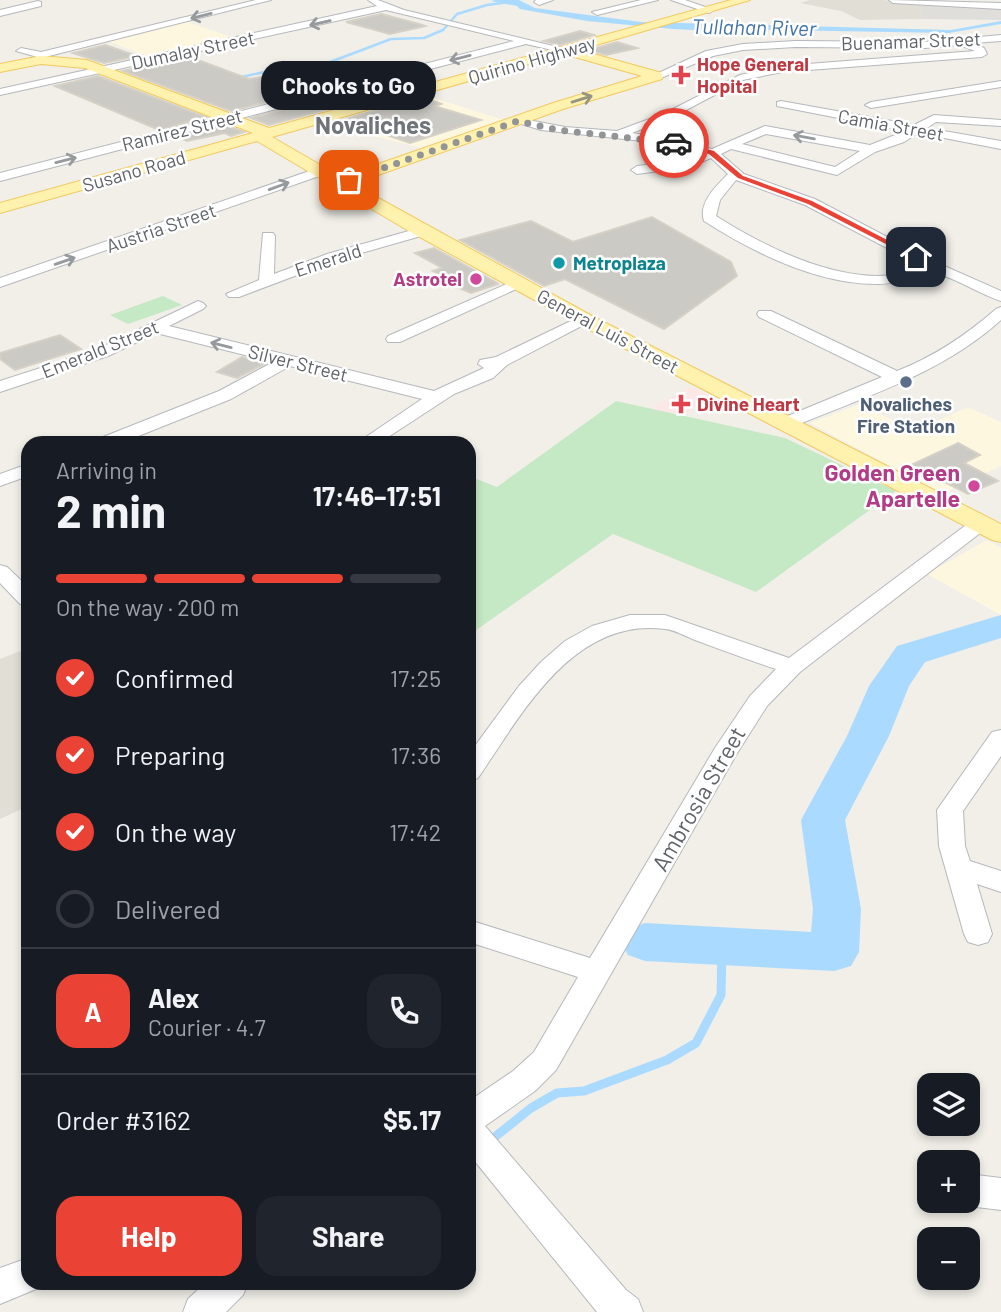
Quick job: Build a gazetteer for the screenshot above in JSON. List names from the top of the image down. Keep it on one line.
{"streets":{"main road":["Buenamar Street","Quirino Highway","Susano Road","General Luis Street"],"street":["Dumalay Street","Camia Street","Ramirez Street","Austria Street","Emerald","Emerald Street","Silver Street","Ambrosia Street"]},"crossings":[["Buenamar Street","General Luis Street"],["Quirino Highway","Susano Road"],["Quirino Highway","General Luis Street"],["Susano Road","General Luis Street"],["Austria Street","General Luis Street"],["Emerald","General Luis Street"],["General Luis Street","Ambrosia Street"],["Emerald Street","Silver Street"]],"one_way":["Silver Street"],"districts":["Novaliches"],"water":["Tullahan River"],"places":{"health":["Hope General Hopital","Divine Heart"],"other":["Chooks to Go","Metroplaza","Astrotel","Novaliches Fire Station","Golden Green Apartelle"]},"page":{"bubble":"Chooks to Go","heading":["2 min","Arriving in","17:46–17:51"],"panel":["Alex","Courier · 4.7","Order #3162","$5.17"],"bar":"On the way · 200 m","list":[["Confirmed","17:25"],["Preparing","17:36"],["On the way","17:42"],"Delivered"],"round":"A","map_buttons":["+","−"],"buttons":["Help","Share"]}}
